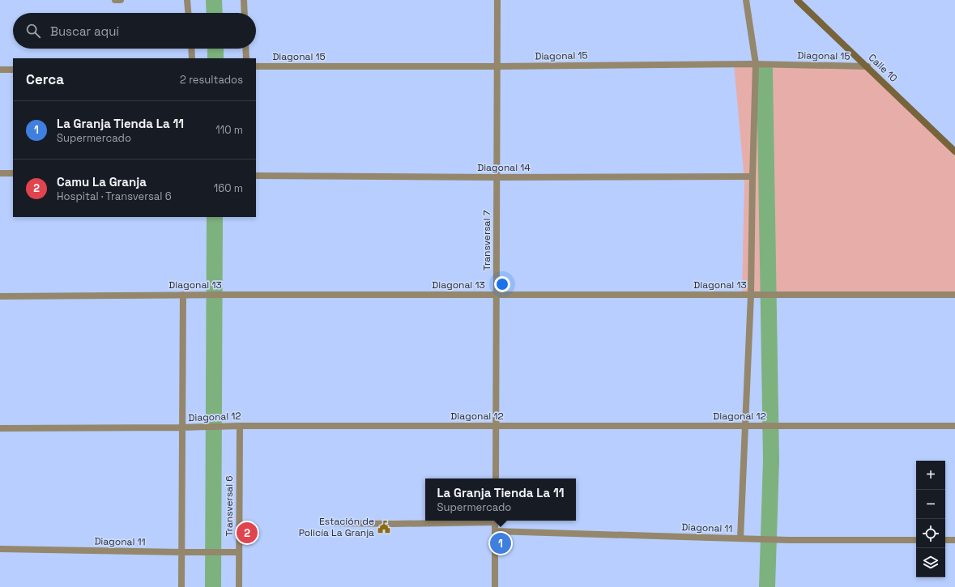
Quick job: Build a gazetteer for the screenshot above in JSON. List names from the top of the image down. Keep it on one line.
{"streets":{"street":["Diagonal 15","Calle 10","Diagonal 14","Transversal 7","Diagonal 13","Diagonal 12","Transversal 6","Diagonal 11"]},"crossings":[["Diagonal 15","Calle 10"],["Diagonal 15","Transversal 7"],["Diagonal 14","Transversal 7"],["Transversal 7","Diagonal 13"],["Transversal 7","Diagonal 12"],["Diagonal 12","Transversal 6"],["Transversal 6","Diagonal 11"]],"places":{"public building":["Estación de Policía La Granja"]},"page":{"search":"Buscar aquí","heading":["Cerca","2 resultados"],"list":[{"mark":"1","name":"La Granja Tienda La 11","note":"Supermercado","value":"110 m"},{"mark":"2","name":"Camu La Granja","note":"Hospital · Transversal 6","value":"160 m"}],"map_buttons":["+","−"],"popup":["La Granja Tienda La 11","Supermercado"],"pins":["2","1"]}}
